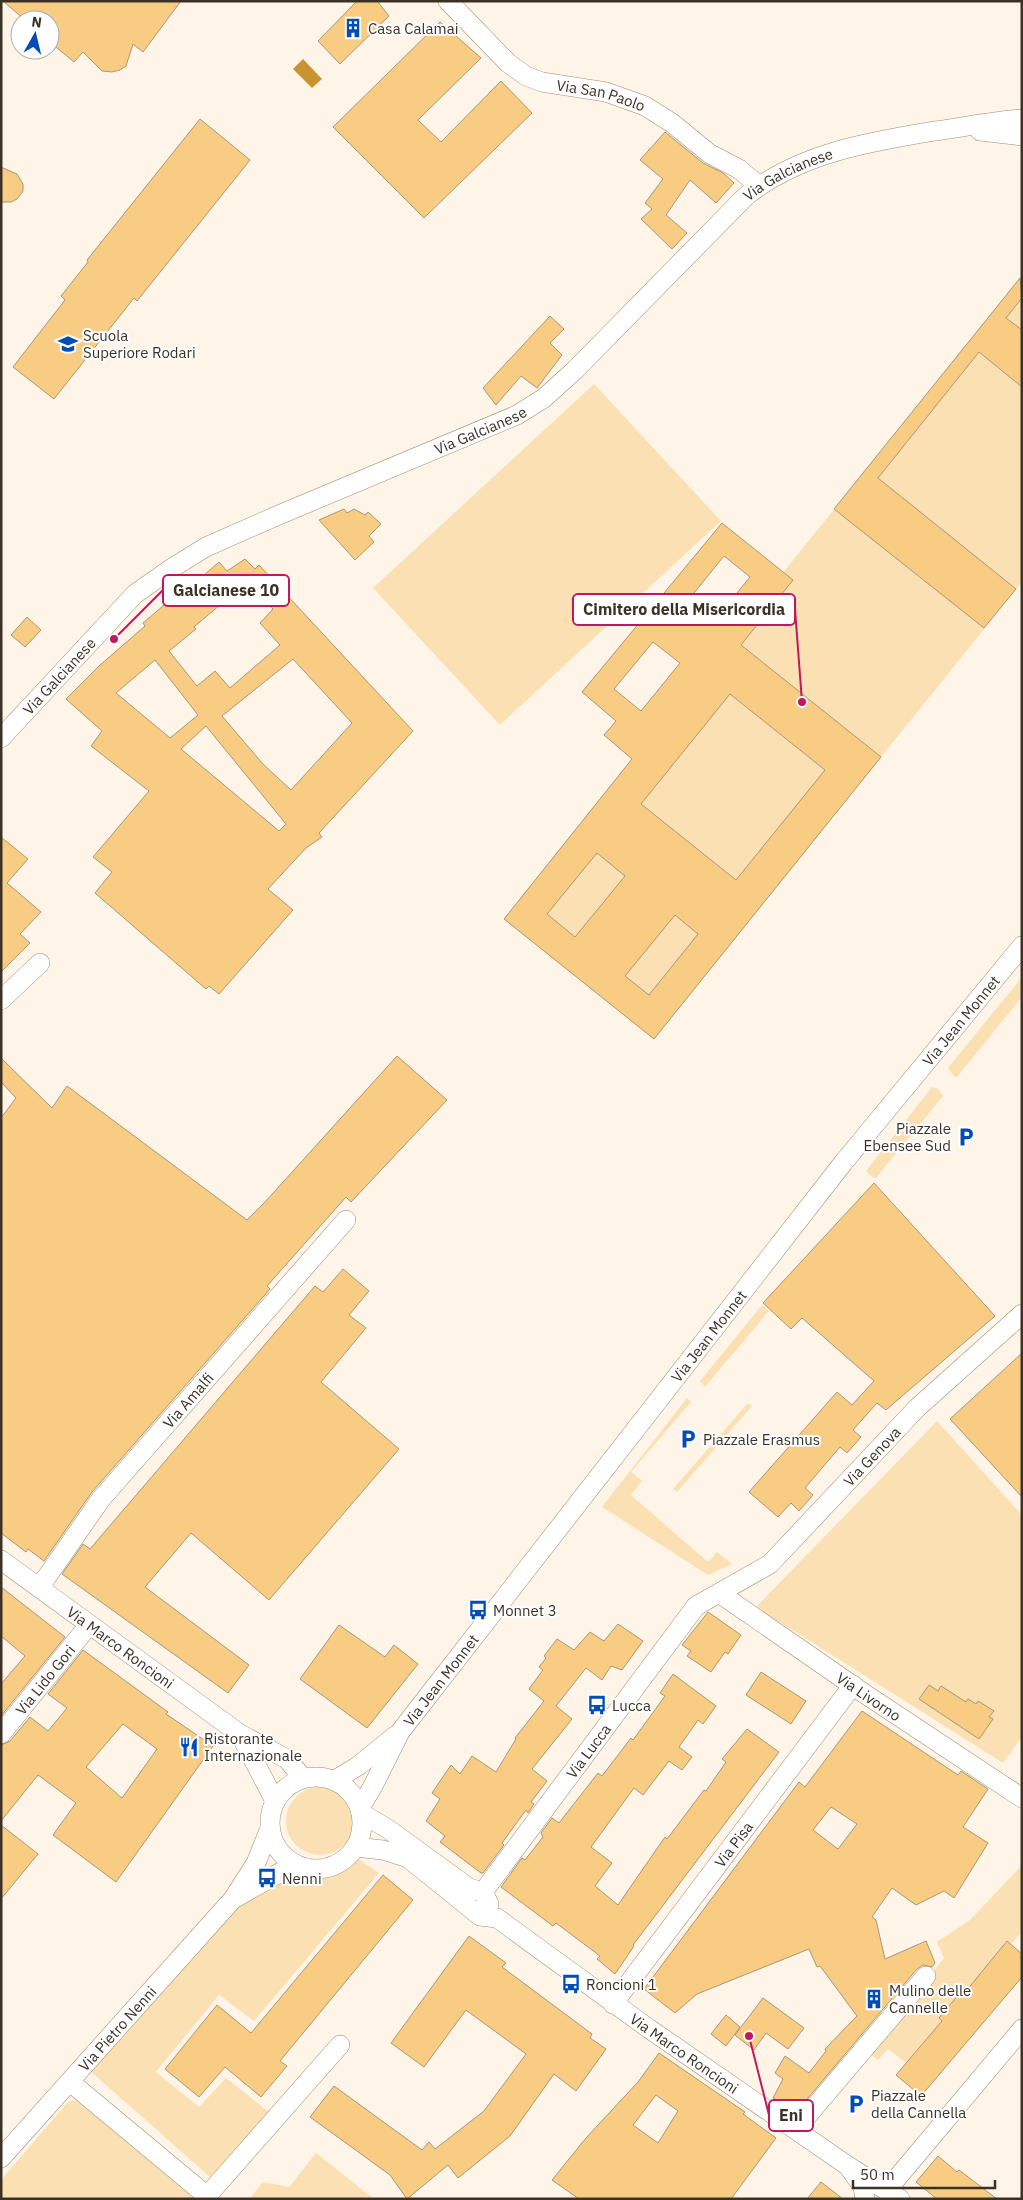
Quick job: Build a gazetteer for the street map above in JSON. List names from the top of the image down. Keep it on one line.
{"streets":{"street":["Via San Paolo","Via Galcianese","Via Jean Monnet","Via Amalfi","Via Genova","Via Marco Roncioni","Via Lido Gori","Via Livorno","Via Lucca","Via Pisa","Via Pietro Nenni"]},"crossings":[["Via San Paolo","Via Galcianese"],["Via Jean Monnet","Via Marco Roncioni"],["Via Jean Monnet","Via Pietro Nenni"],["Via Amalfi","Via Marco Roncioni"],["Via Genova","Via Livorno"],["Via Genova","Via Lucca"],["Via Marco Roncioni","Via Lido Gori"],["Via Marco Roncioni","Via Lucca"],["Via Marco Roncioni","Via Pisa"],["Via Marco Roncioni","Via Pietro Nenni"],["Via Livorno","Via Lucca"],["Via Livorno","Via Pisa"]],"places":{"building":["Casa Calamai","Mulino delle Cannelle"],"school or university":["Scuola Superiore Rodari"],"other":["Galcianese 10","Cimitero della Misericordia","Eni"],"parking":["Piazzale Ebensee Sud","Piazzale Erasmus","Piazzale della Cannella"],"bus stop":["Monnet 3","Lucca","Nenni","Roncioni 1"],"restaurant":["Ristorante Internazionale"]},"scale_bar":"50 m","north":"top"}
